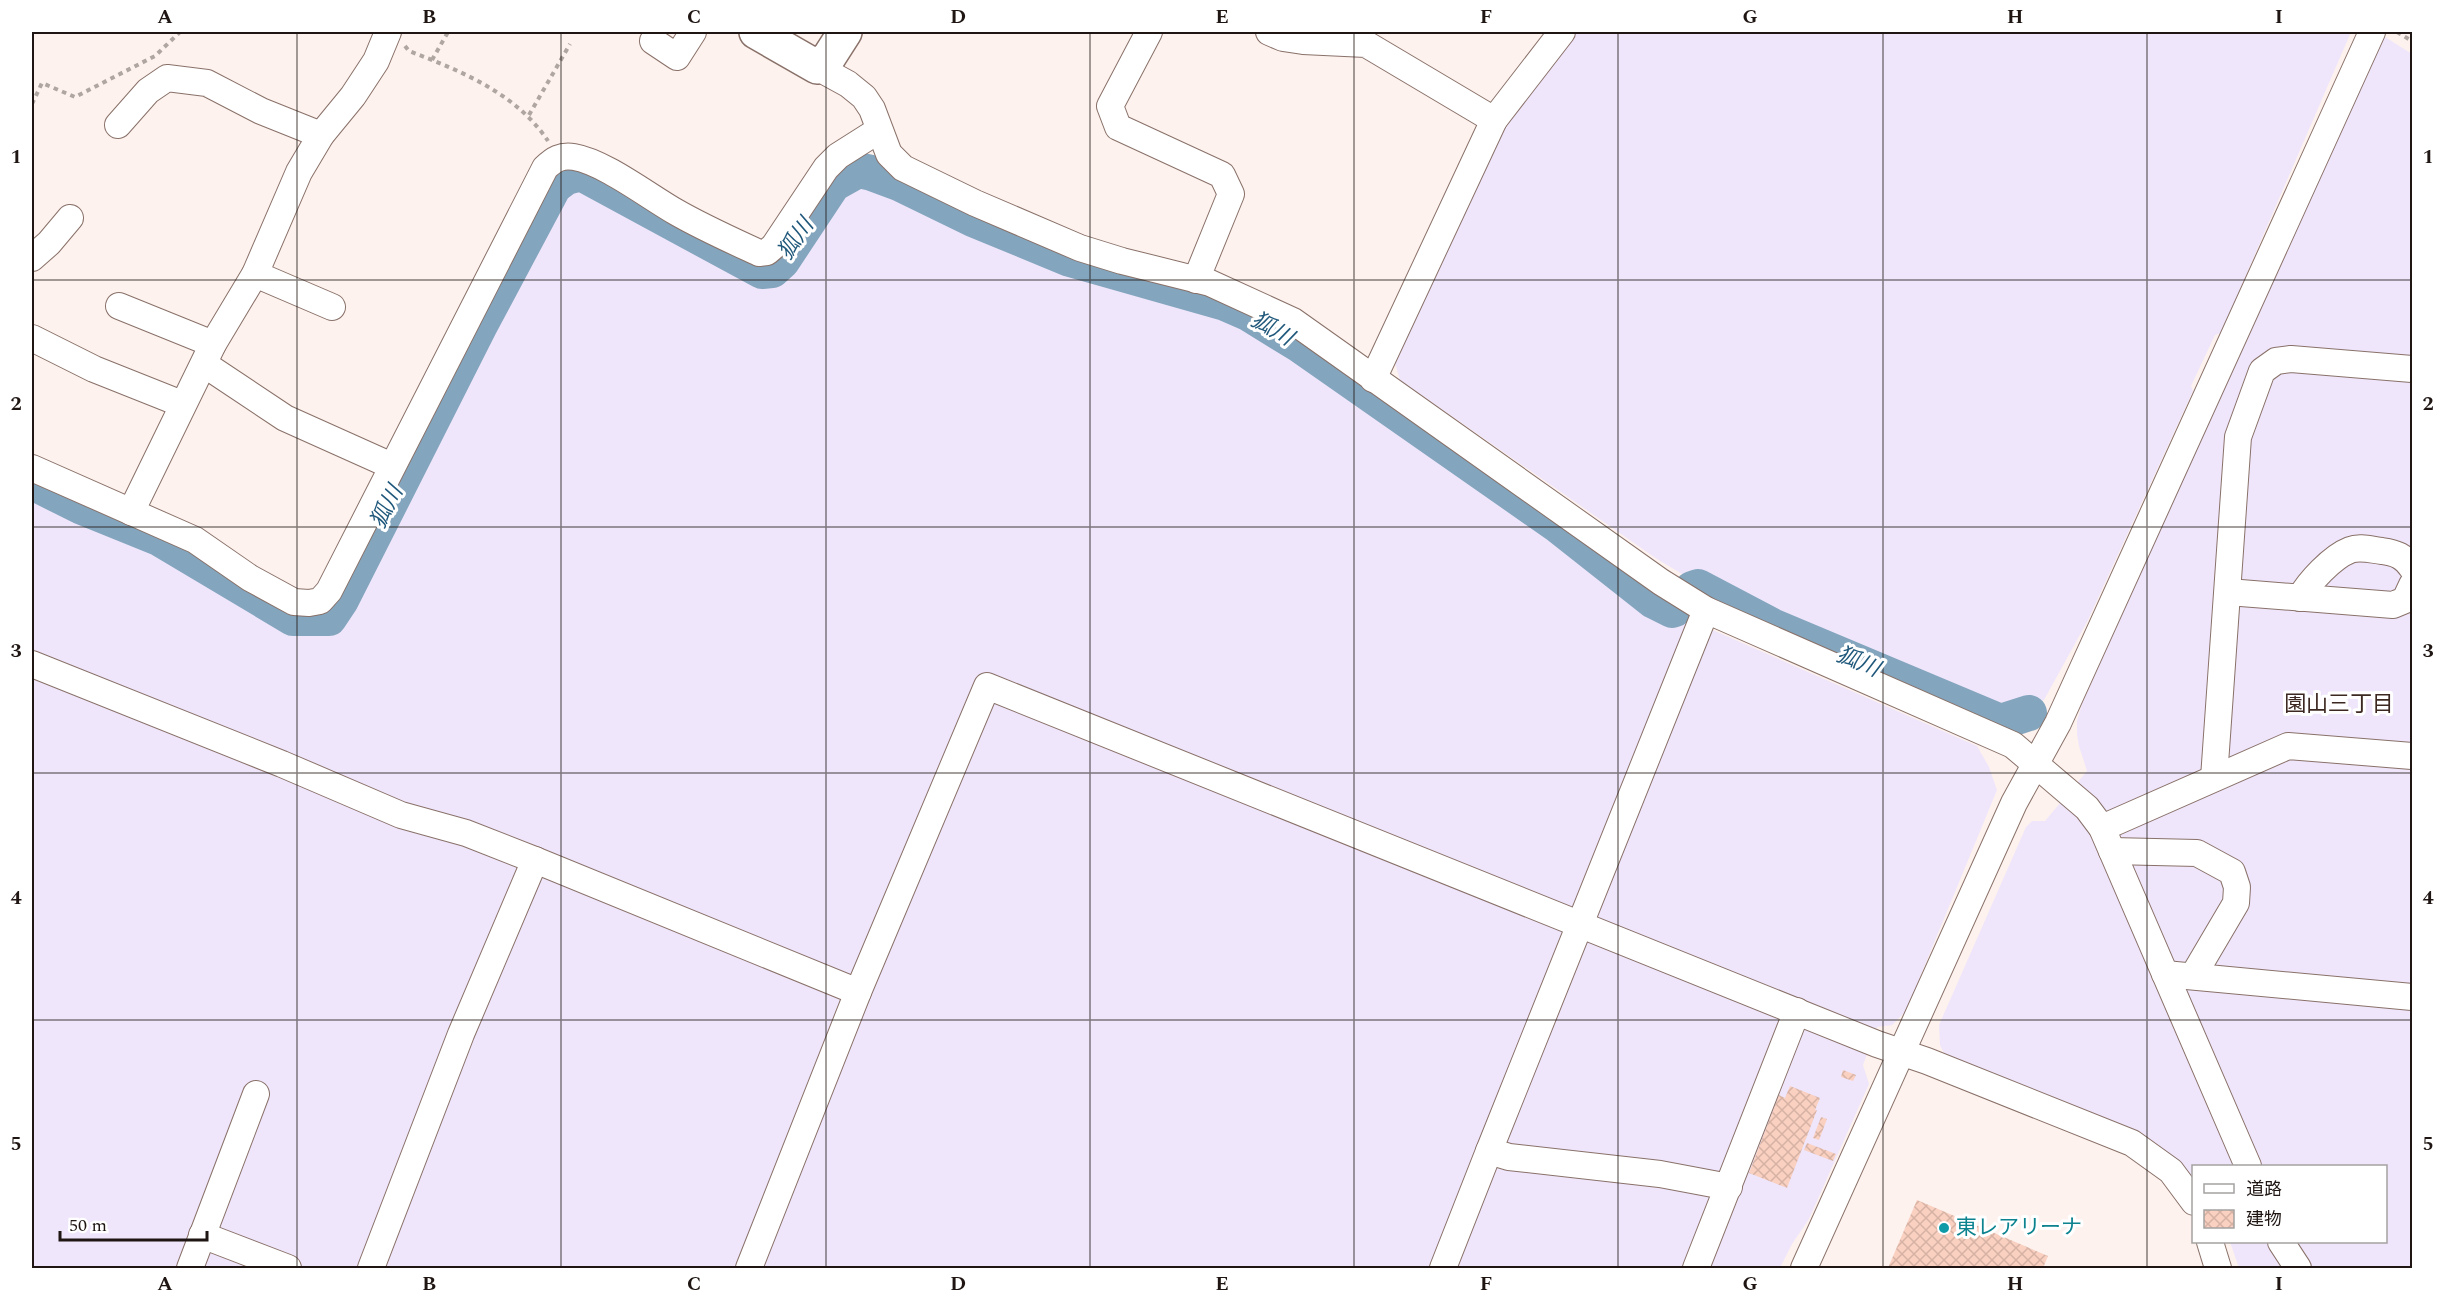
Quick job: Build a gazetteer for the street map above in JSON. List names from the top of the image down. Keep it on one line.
{"districts":["園山三丁目"],"water":["狐川"],"places":["東レアリーナ"],"legend":["道路","建物"],"scale_bar":"50 m","grid":{"columns":["A","B","C","D","E","F","G","H","I"],"rows":["1","2","3","4","5"]}}
